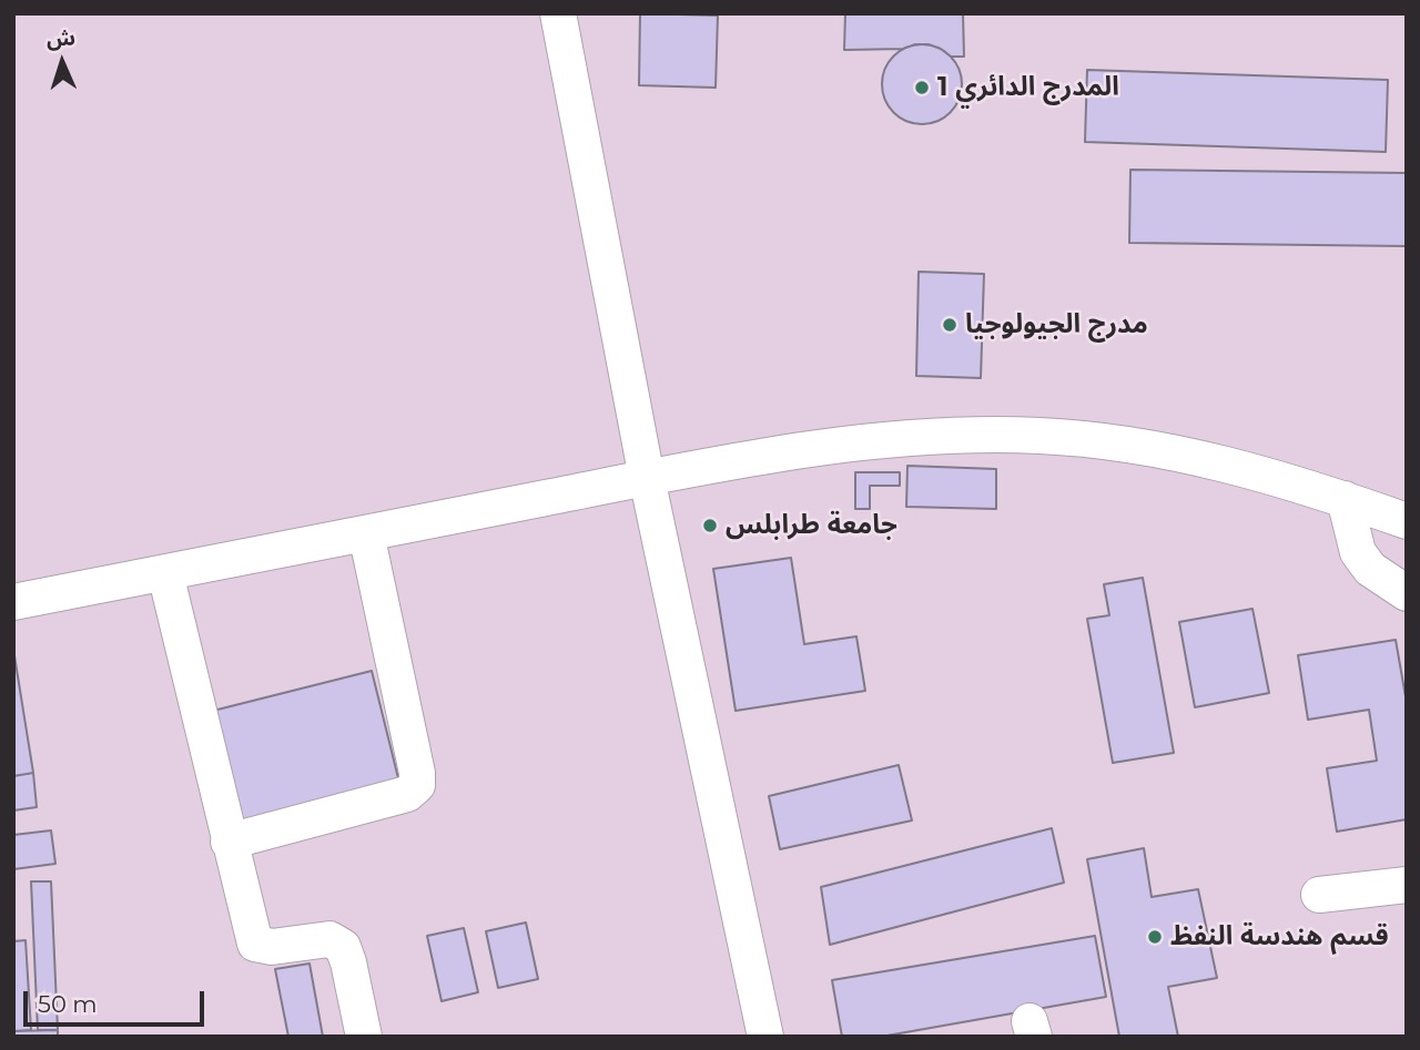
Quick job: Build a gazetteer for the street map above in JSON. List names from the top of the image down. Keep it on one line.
{"places":["المدرج الدائري 1","مدرج الجيولوجيا","جامعة طرابلس","قسم هندسة النفظ"],"scale_bar":"50 m","north":"top"}
